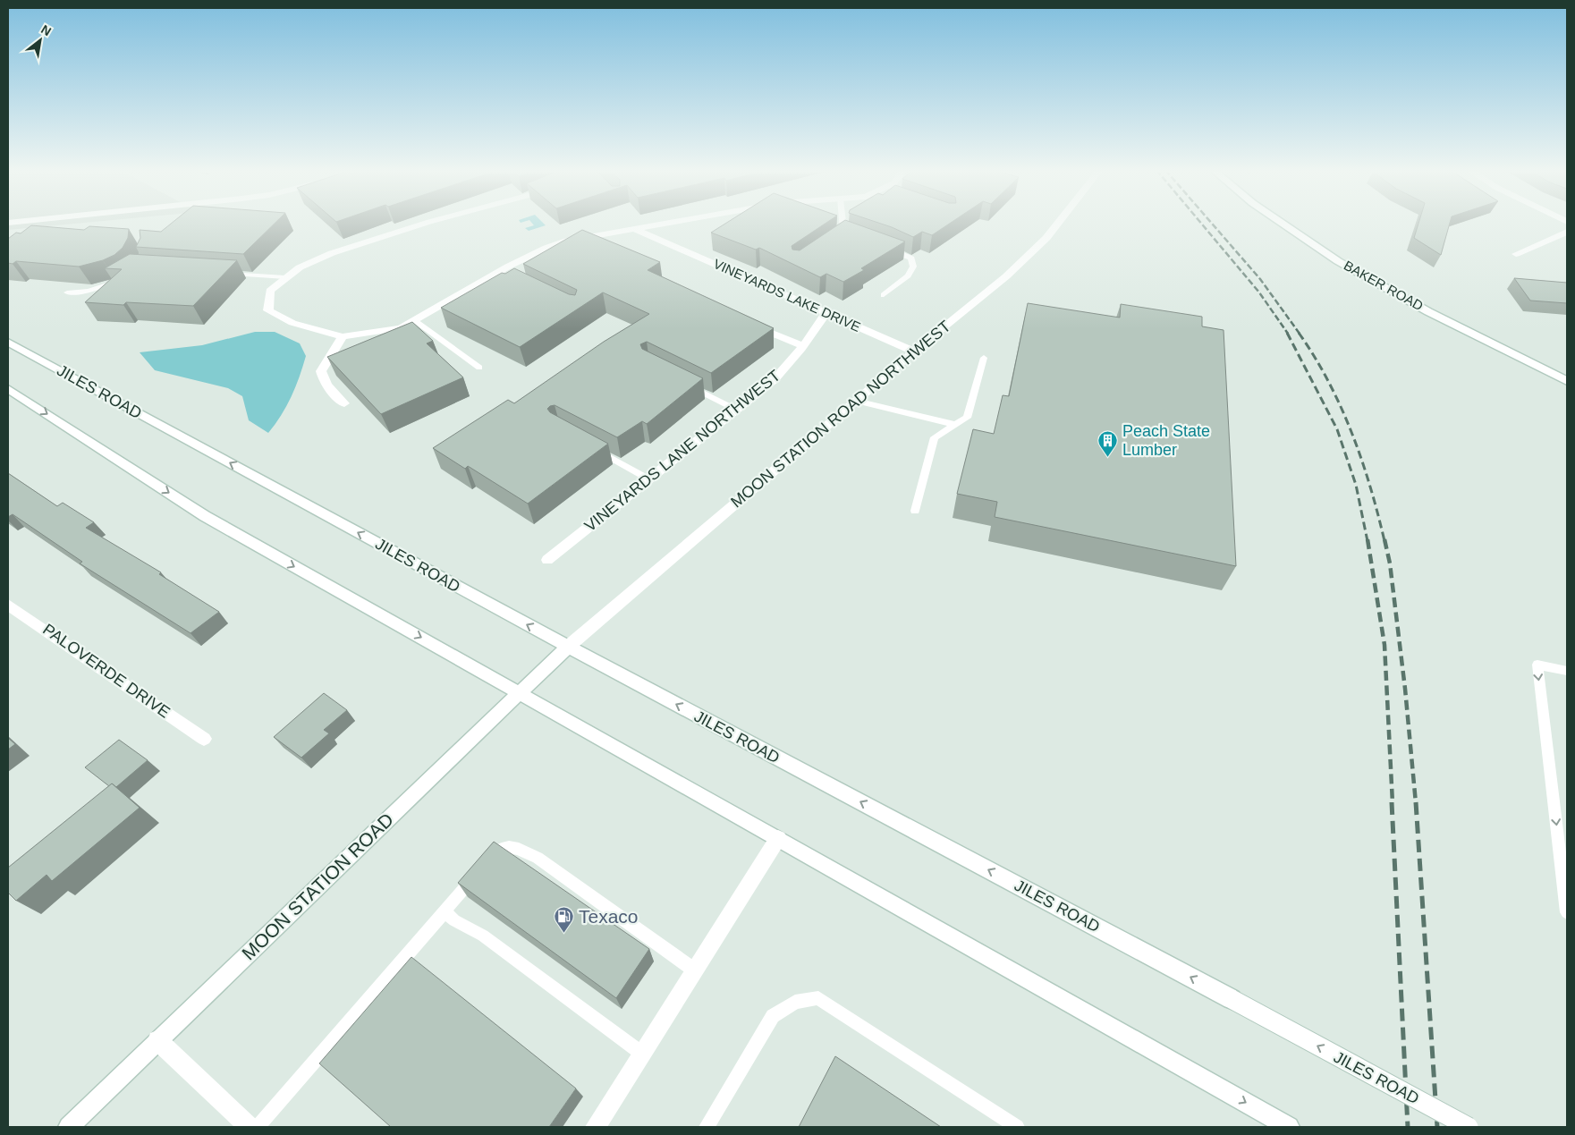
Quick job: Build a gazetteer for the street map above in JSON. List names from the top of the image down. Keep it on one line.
{"streets":{"street":["BAKER ROAD","VINEYARDS LAKE DRIVE","JILES ROAD","MOON STATION ROAD NORTHWEST","VINEYARDS LANE NORTHWEST","PALOVERDE DRIVE","MOON STATION ROAD"]},"crossings":[["VINEYARDS LAKE DRIVE","MOON STATION ROAD NORTHWEST"],["VINEYARDS LAKE DRIVE","VINEYARDS LANE NORTHWEST"],["JILES ROAD","MOON STATION ROAD NORTHWEST"],["JILES ROAD","MOON STATION ROAD"],["MOON STATION ROAD NORTHWEST","MOON STATION ROAD"]],"places":{"building":["Peach State Lumber"],"fuel station":["Texaco"]},"north":"top right"}
